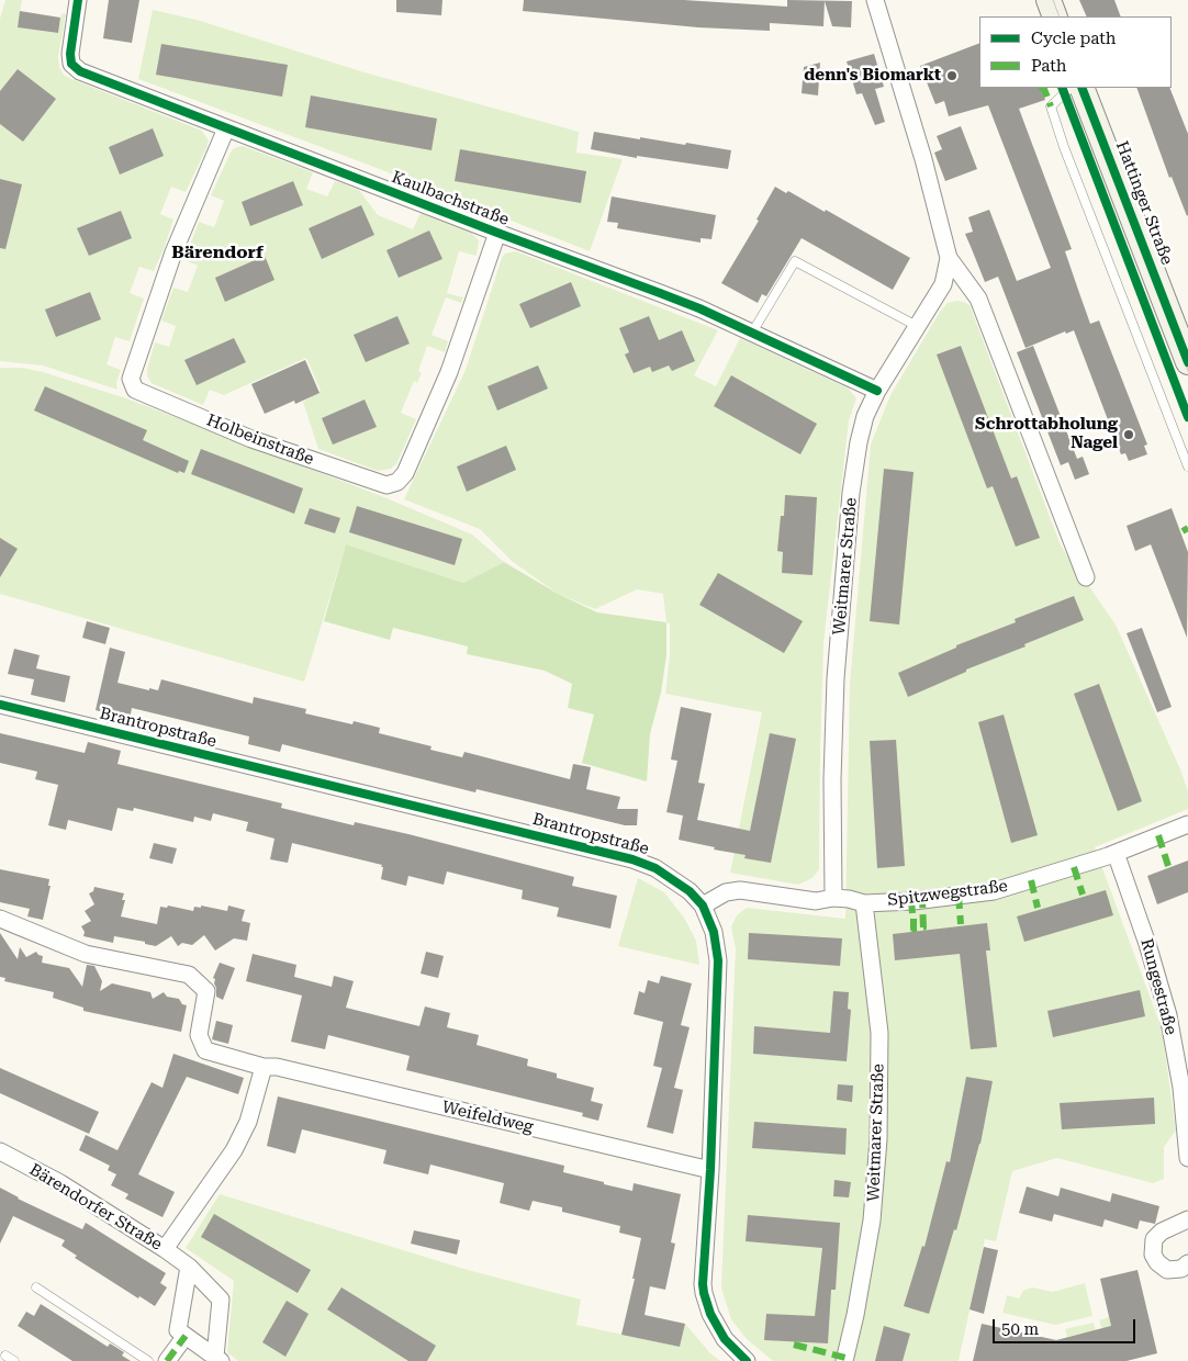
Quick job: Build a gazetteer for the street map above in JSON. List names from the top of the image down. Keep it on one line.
{"streets":{"main road":["Hattinger Straße"],"street":["Kaulbachstraße","Holbeinstraße","Weitmarer Straße","Brantropstraße","Spitzwegstraße","Rungestraße","Weifeldweg","Bärendorfer Straße"]},"crossings":[["Kaulbachstraße","Holbeinstraße"],["Kaulbachstraße","Weitmarer Straße"],["Weitmarer Straße","Spitzwegstraße"],["Brantropstraße","Spitzwegstraße"],["Brantropstraße","Weifeldweg"],["Spitzwegstraße","Rungestraße"]],"districts":["Bärendorf"],"places":["denn's Biomarkt","Schrottabholung Nagel"],"legend":["Cycle path","Path"],"scale_bar":"50 m"}
